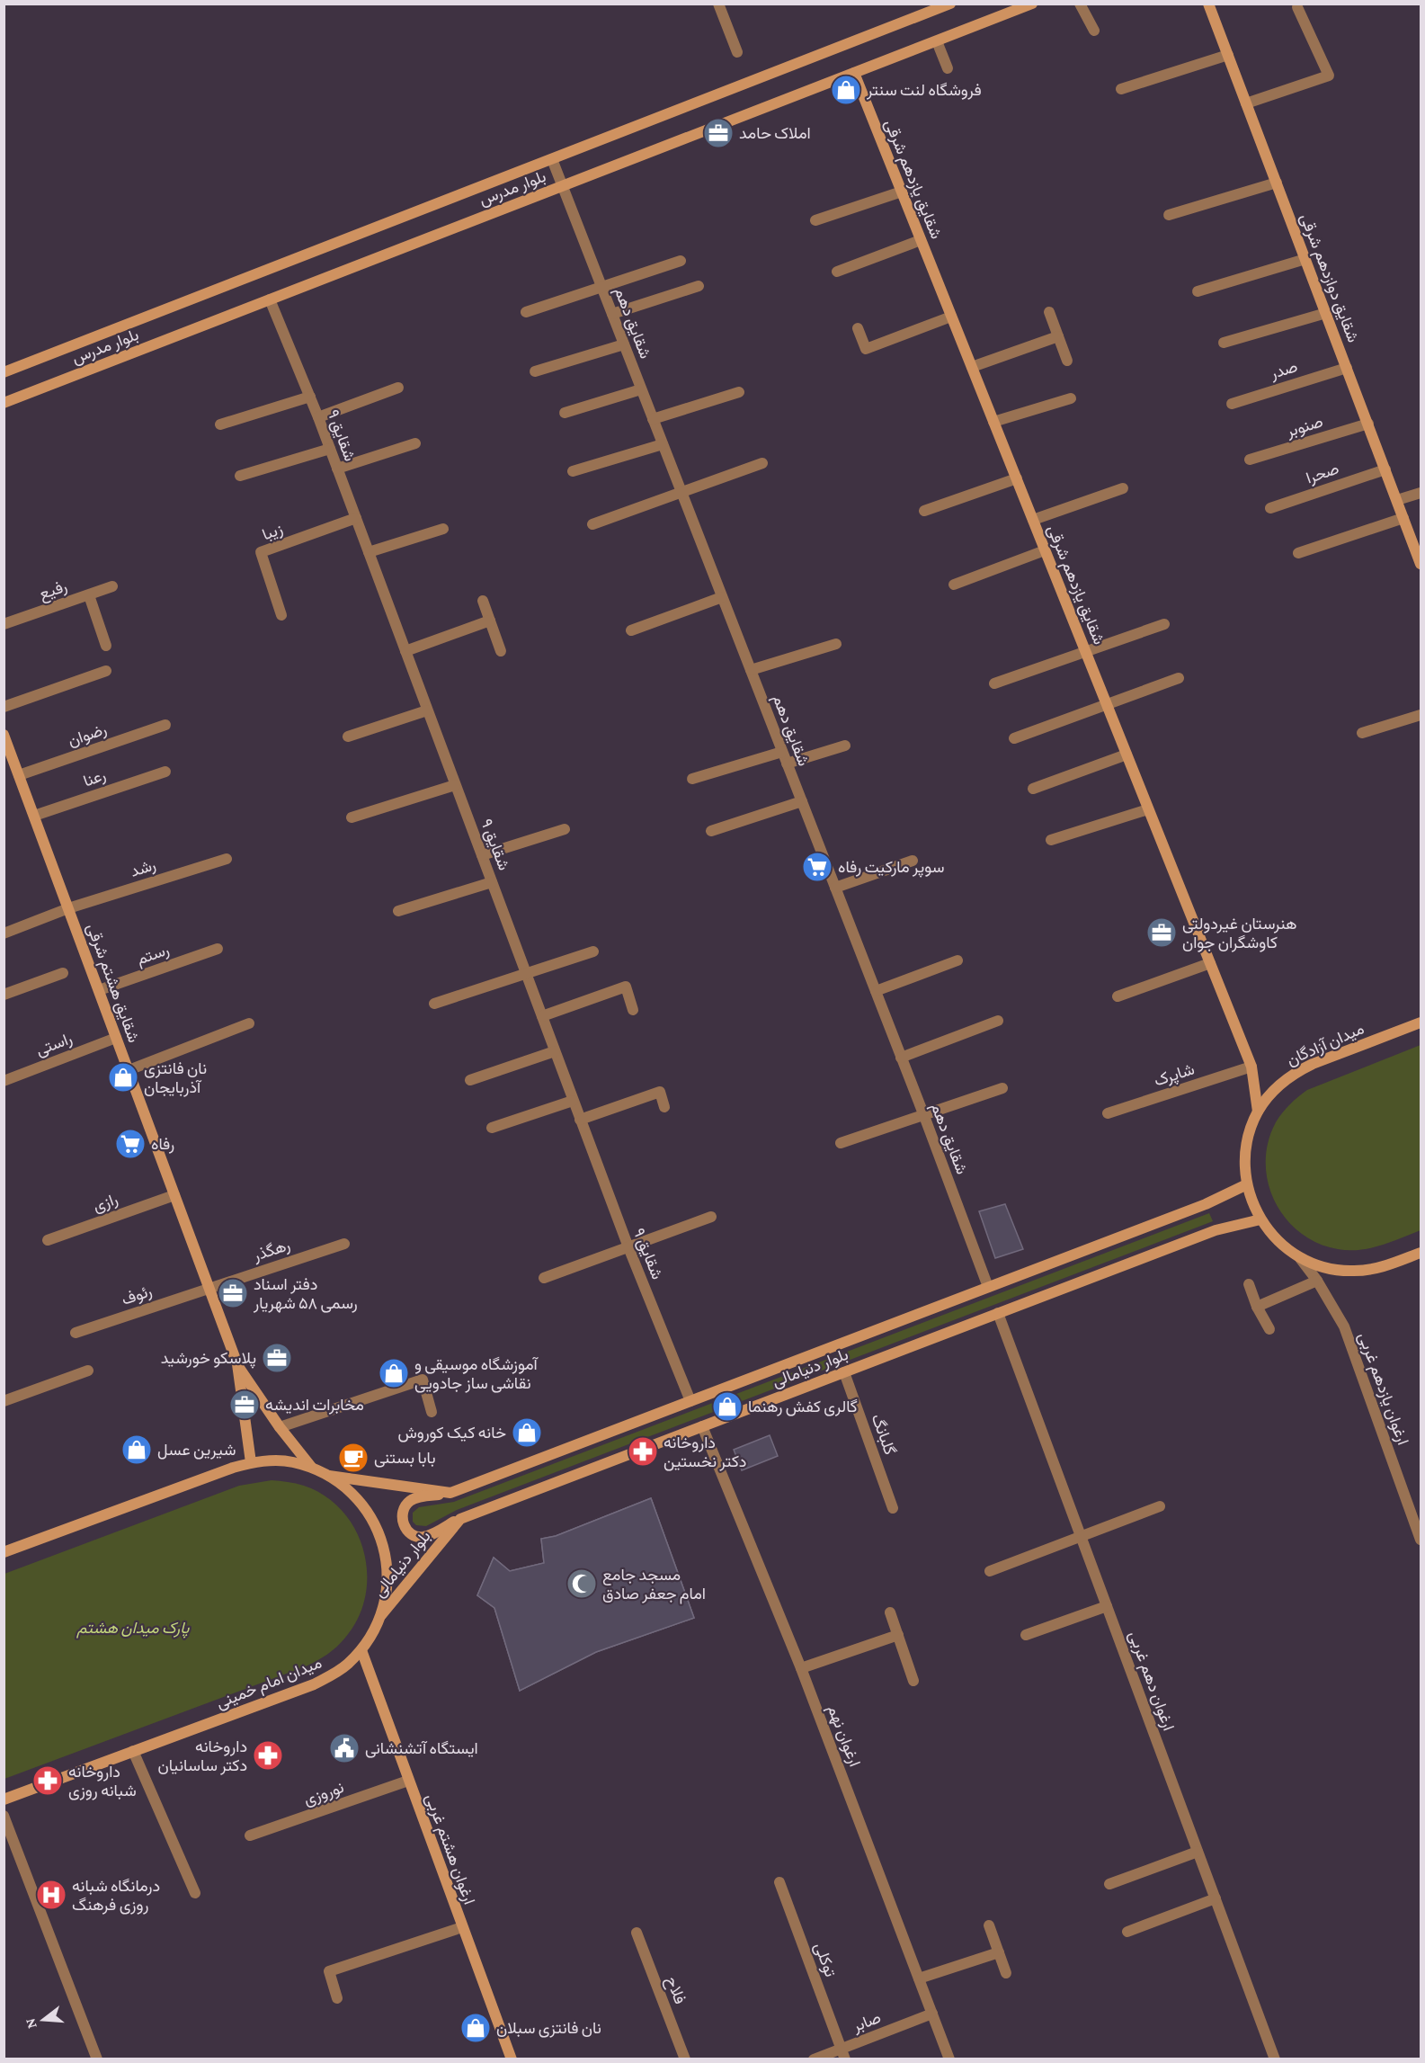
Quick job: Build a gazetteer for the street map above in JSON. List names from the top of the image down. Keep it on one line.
{"streets":{"main road":["شقایق یازدهم شرقی","بلوار مدرس","شقایق دوازدهم شرقی","شقایق هشتم شرقی","میدان آزادگان","بلوار دنیامالی","میدان امام خمینی","ارغوان هشتم غربی"],"street":["شقایق دهم","صدر","صنوبر","شقایق ۹","صحرا","زیبا","رفیع","رضوان","رعنا","رشد","رستم","راستی","شاپرک","رازی","رهگذر","رئوف","ارغوان یازدهم غربی","گلبانگ","ارغوان دهم غربی","ارغوان نهم","نوروزی","توکلی","فلاح","صابر"]},"crossings":[["شقایق یازدهم شرقی","بلوار مدرس"],["شقایق یازدهم شرقی","میدان آزادگان"],["شقایق یازدهم شرقی","شاپرک"],["بلوار مدرس","شقایق دهم"],["بلوار مدرس","شقایق ۹"],["شقایق دوازدهم شرقی","صدر"],["شقایق دوازدهم شرقی","صنوبر"],["شقایق دوازدهم شرقی","صحرا"],["شقایق دهم","بلوار دنیامالی"],["شقایق ۹","زیبا"],["شقایق ۹","بلوار دنیامالی"],["رضوان","شقایق هشتم شرقی"],["رعنا","شقایق هشتم شرقی"],["رشد","شقایق هشتم شرقی"],["رستم","شقایق هشتم شرقی"],["شقایق هشتم شرقی","راستی"],["شقایق هشتم شرقی","رازی"],["شقایق هشتم شرقی","رهگذر"],["شقایق هشتم شرقی","رئوف"],["شقایق هشتم شرقی","میدان امام خمینی"],["میدان آزادگان","بلوار دنیامالی"],["میدان آزادگان","ارغوان یازدهم غربی"],["رهگذر","رئوف"],["بلوار دنیامالی","گلبانگ"],["بلوار دنیامالی","ارغوان دهم غربی"],["بلوار دنیامالی","میدان امام خمینی"],["بلوار دنیامالی","ارغوان نهم"],["میدان امام خمینی","ارغوان هشتم غربی"],["ارغوان نهم","صابر"],["نوروزی","ارغوان هشتم غربی"],["توکلی","صابر"]],"parks":["پارک میدان هشتم"],"places":{"shop":["فروشگاه لنت سنتر","نان فانتزی آذربایجان","آموزشگاه موسیقی و نقاشی ساز جادویی","گالری کفش رهنما","خانه کیک کوروش","شیرین عسل","نان فانتزی سبلان"],"office":["املاک حامد","هنرستان غیردولتی کاوشگران جوان","دفتر اسناد رسمی ۵۸ شهریار","پلاسکو خورشید","مخابرات اندیشه"],"supermarket":["سوپر مارکیت رفاه","رفاه"],"pharmacy":["داروخانه دکتر نخستین","داروخانه دکتر ساسانیان","داروخانه شبانه روزی"],"cafe":["بابا بستنی"],"mosque":["مسجد جامع امام جعفر صادق"],"public building":["ایستگاه آتشنشانی"],"hospital":["درمانگاه شبانه روزی فرهنگ"]},"north":"left"}
